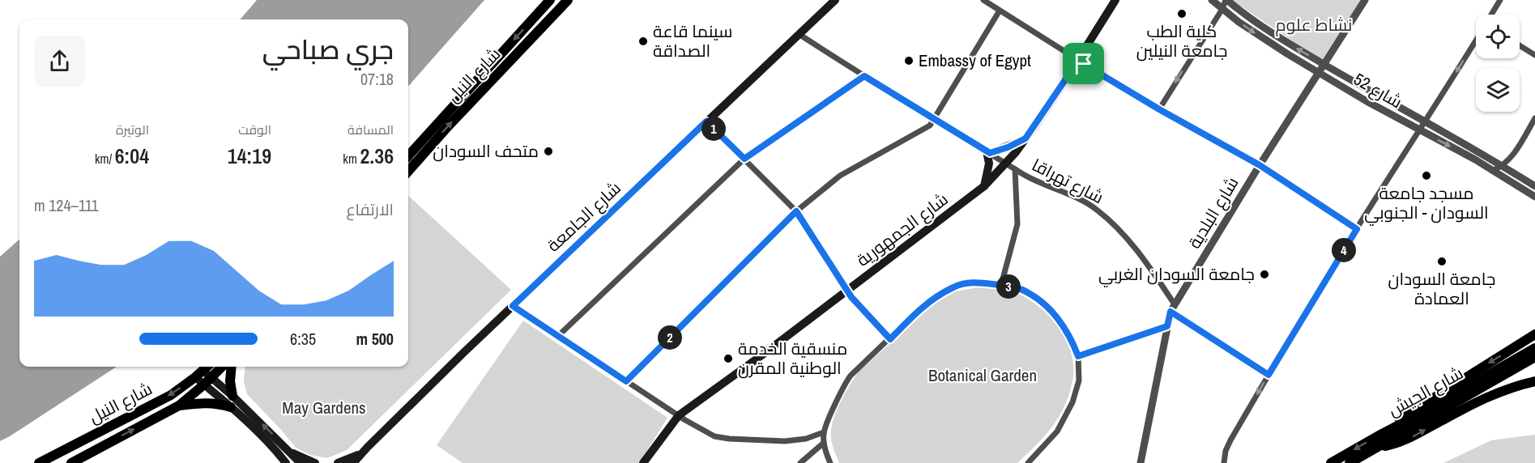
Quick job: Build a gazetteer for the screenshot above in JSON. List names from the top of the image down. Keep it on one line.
{"streets":{"main road":["شارع النيل","شارع الجامعة","شارع الجمهورية","شارع الجيش"],"street":["شارع 52","شارع تهراقا","شارع البلدية"]},"crossings":[["شارع 52","شارع البلدية"],["شارع تهراقا","شارع البلدية"],["شارع تهراقا","شارع الجامعة"],["شارع تهراقا","شارع الجمهورية"]],"parks":["نشاط علوم","Botanical Garden","May Gardens"],"places":["كلية الطب جامعة النيلين","سينما قاعة الصداقة","Embassy of Egypt","متحف السودان","مسجد جامعة السودان - الجنوبي","جامعة السودان العمادة","جامعة السودان الغربي","منسقية الخدمة الوطنية المقرن"],"page":{"heading":["جري صباحي","07:18"],"stats":[["المسافة","2.36 km"],["الوقت","14:19"],["الوتيرة","6:04 /km"]],"pins":["1","4","3","2"],"chart":["الارتفاع","111–124 m"],"list":[{"name":"500 m","note":"6:35"}]}}
